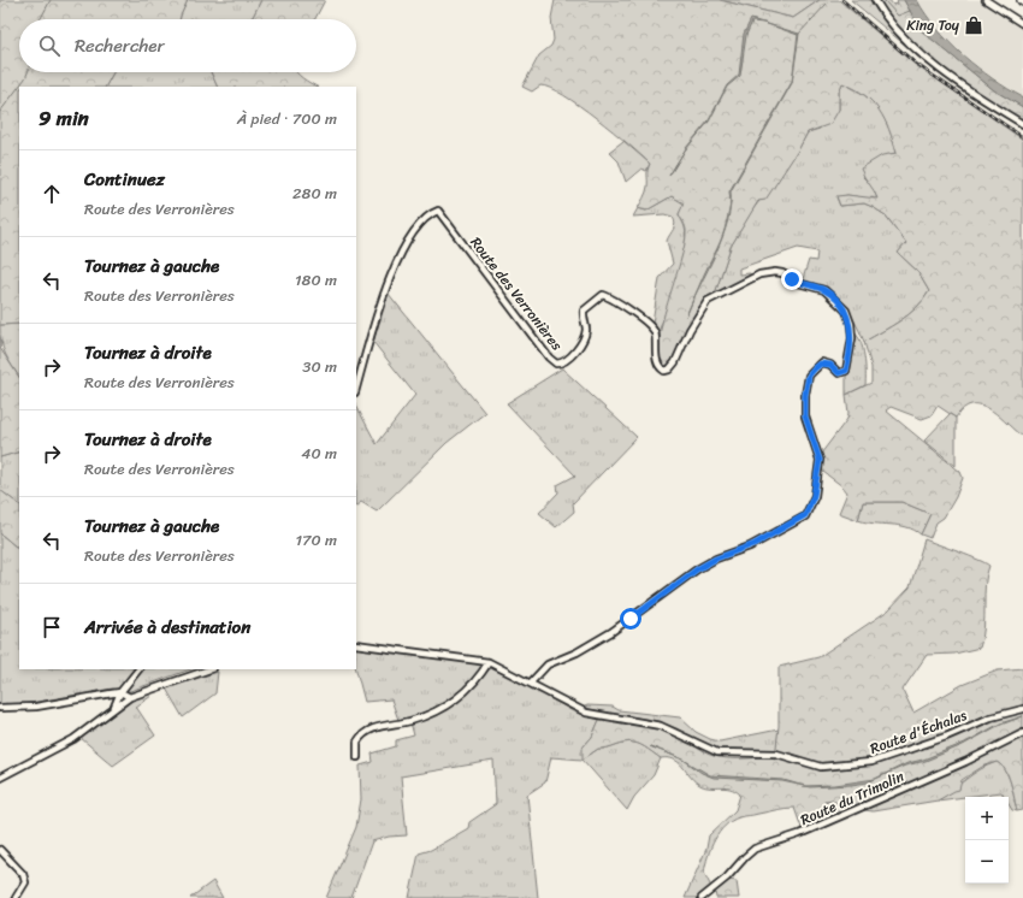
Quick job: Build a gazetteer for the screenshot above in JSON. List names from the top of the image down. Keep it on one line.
{"streets":{"street":["Route des Verronières","Route d'Échalas","Route du Trimolin"]},"crossings":[["Route des Verronières","Route d'Échalas"]],"places":{"shop":["King Toy"]},"page":{"search":"Rechercher","heading":["9 min","À pied · 700 m"],"list":[["Continuez","Route des Verronières","280 m"],["Tournez à gauche","Route des Verronières","180 m"],["Tournez à droite","Route des Verronières","30 m"],["Tournez à droite","Route des Verronières","40 m"],["Tournez à gauche","Route des Verronières","170 m"],"Arrivée à destination"],"map_buttons":["+","−"]}}
